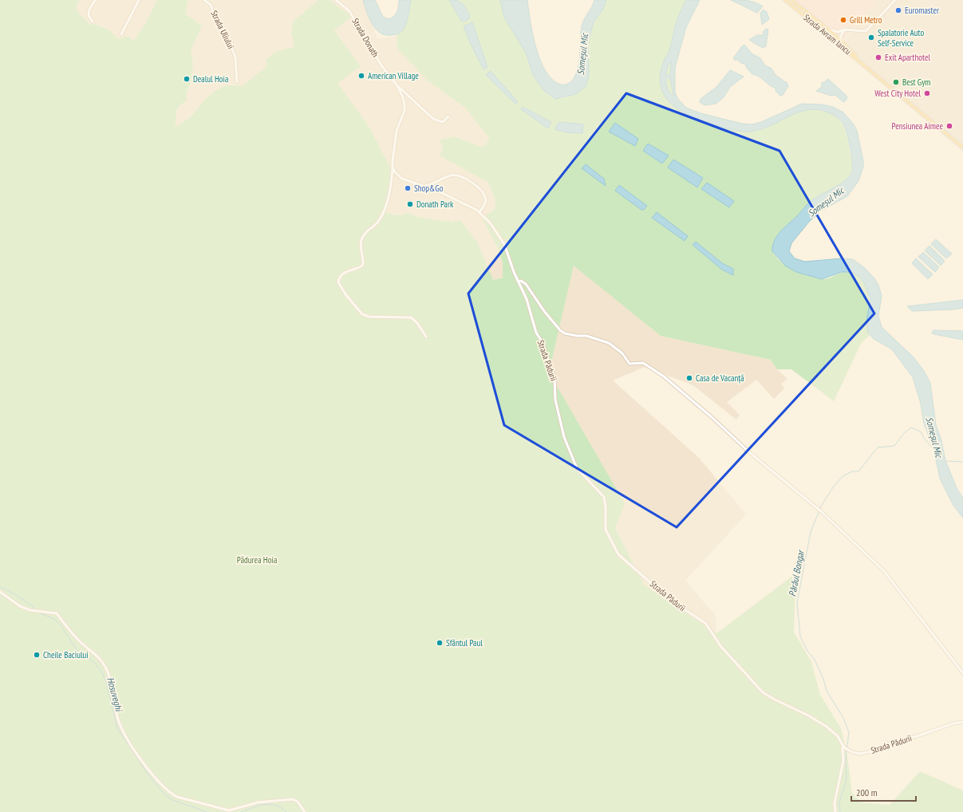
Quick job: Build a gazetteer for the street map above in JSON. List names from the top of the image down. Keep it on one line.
{"streets":{"main road":["Strada Avram Iancu"],"street":["Strada Uliului","Strada Donath","Strada Pădurii"]},"crossings":[["Strada Donath","Strada Pădurii"]],"water":["Someșul Mic","Pârâul Bongar","Hosuveghi"],"parks":["Pădurea Hoia"],"places":["Euromaster","Grill Metro","Spalatorie Auto Self-Service","Exit Aparthotel","American Village","Dealul Hoia","Best Gym","West City Hotel","Pensiunea Aimee","Shop&Go","Donath Park","Casa de Vacanță","Sfântul Paul","Cheile Baciului"],"scale_bar":"200 m"}
